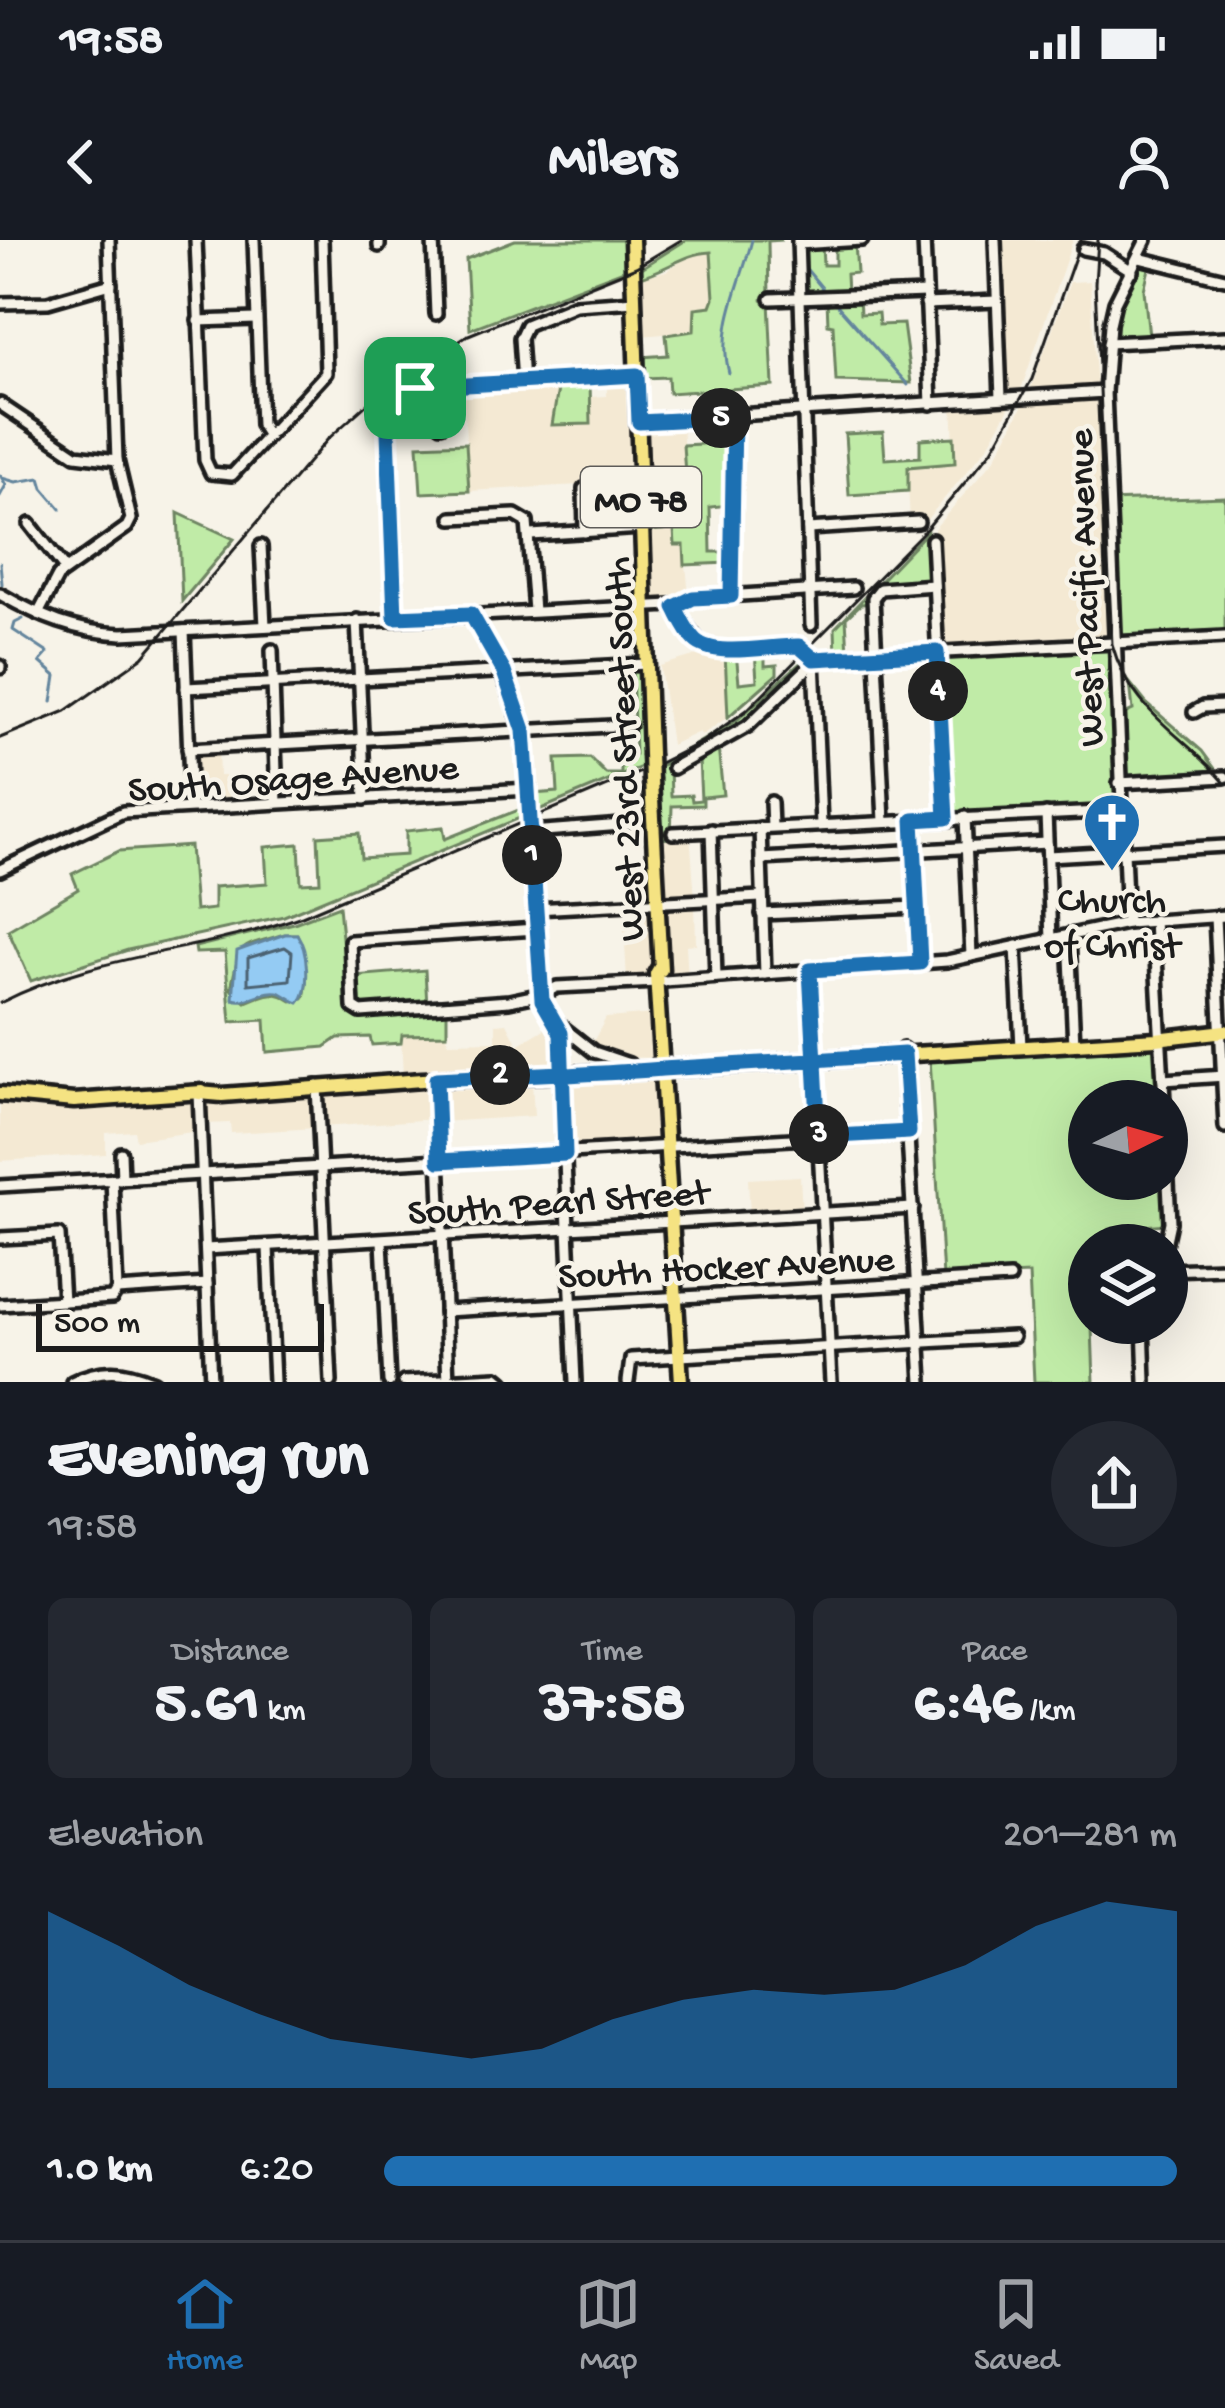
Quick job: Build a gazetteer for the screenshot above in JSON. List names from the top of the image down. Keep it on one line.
{"streets":{"main road":["MO 78","West 23rd Street South"],"street":["West Pacific Avenue","South Osage Avenue","South Pearl Street","South Hocker Avenue"]},"crossings":[["MO 78","West 23rd Street South"],["MO 78","South Pearl Street"],["MO 78","South Hocker Avenue"]],"places":{"church":["Church of Christ"]},"scale_bar":"500 m","north":"right","page":{"status":"19:58","header":"Milers","pins":["5","4","1","2","3"],"scale":"500 m","heading":["Evening run","19:58"],"stats":[["Distance","5.61 km"],["Time","37:58"],["Pace","6:46 /km"]],"chart":["Elevation","201–281 m"],"list":[{"name":"1.0 km","note":"6:20"}],"tabs":["Home","Map","Saved"]}}
